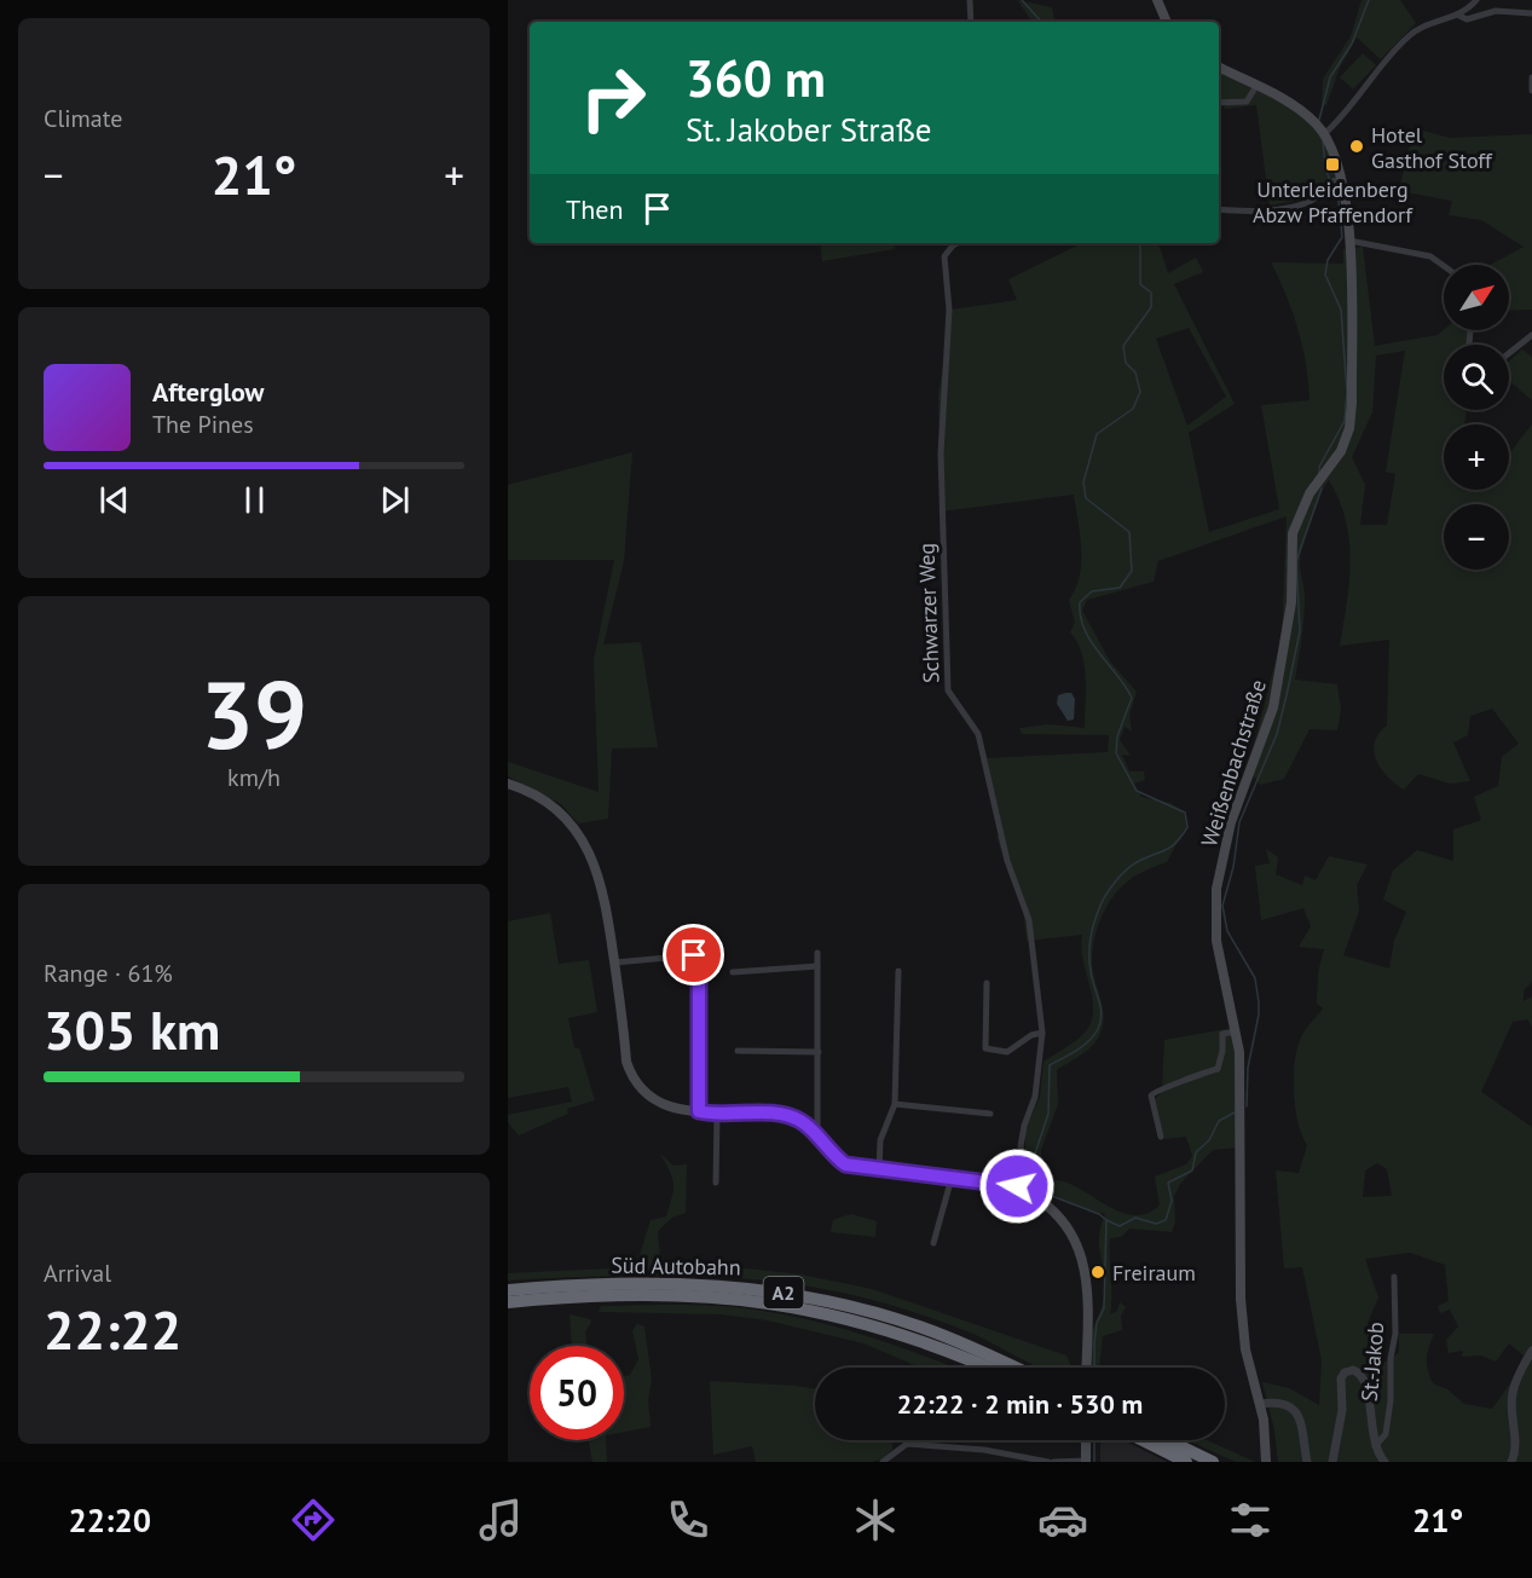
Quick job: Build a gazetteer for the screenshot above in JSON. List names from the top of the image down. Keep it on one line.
{"streets":{"highway":["Süd Autobahn","A2"],"main road":["Weißenbachstraße"],"street":["Schwarzer Weg","St.-Jakob"]},"places":{"other":["Hotel Gasthof Stoff","Freiraum"],"transit":["Unterleidenberg Abzw Pfaffendorf"]},"north":"top right","page":{"tile":["Climate",["39","km/h"],["Range · 61%","305 km"],["Arrival","22:22"]],"turn":["360 m","St. Jakober Straße"],"heat":["−","21°","+"],"then":"Then","map_buttons":["+","−"],"song":["Afterglow","The Pines"],"limit":"50","trip":"22:22 · 2 min · 530 m","tabs":["22:20","21°"]}}
